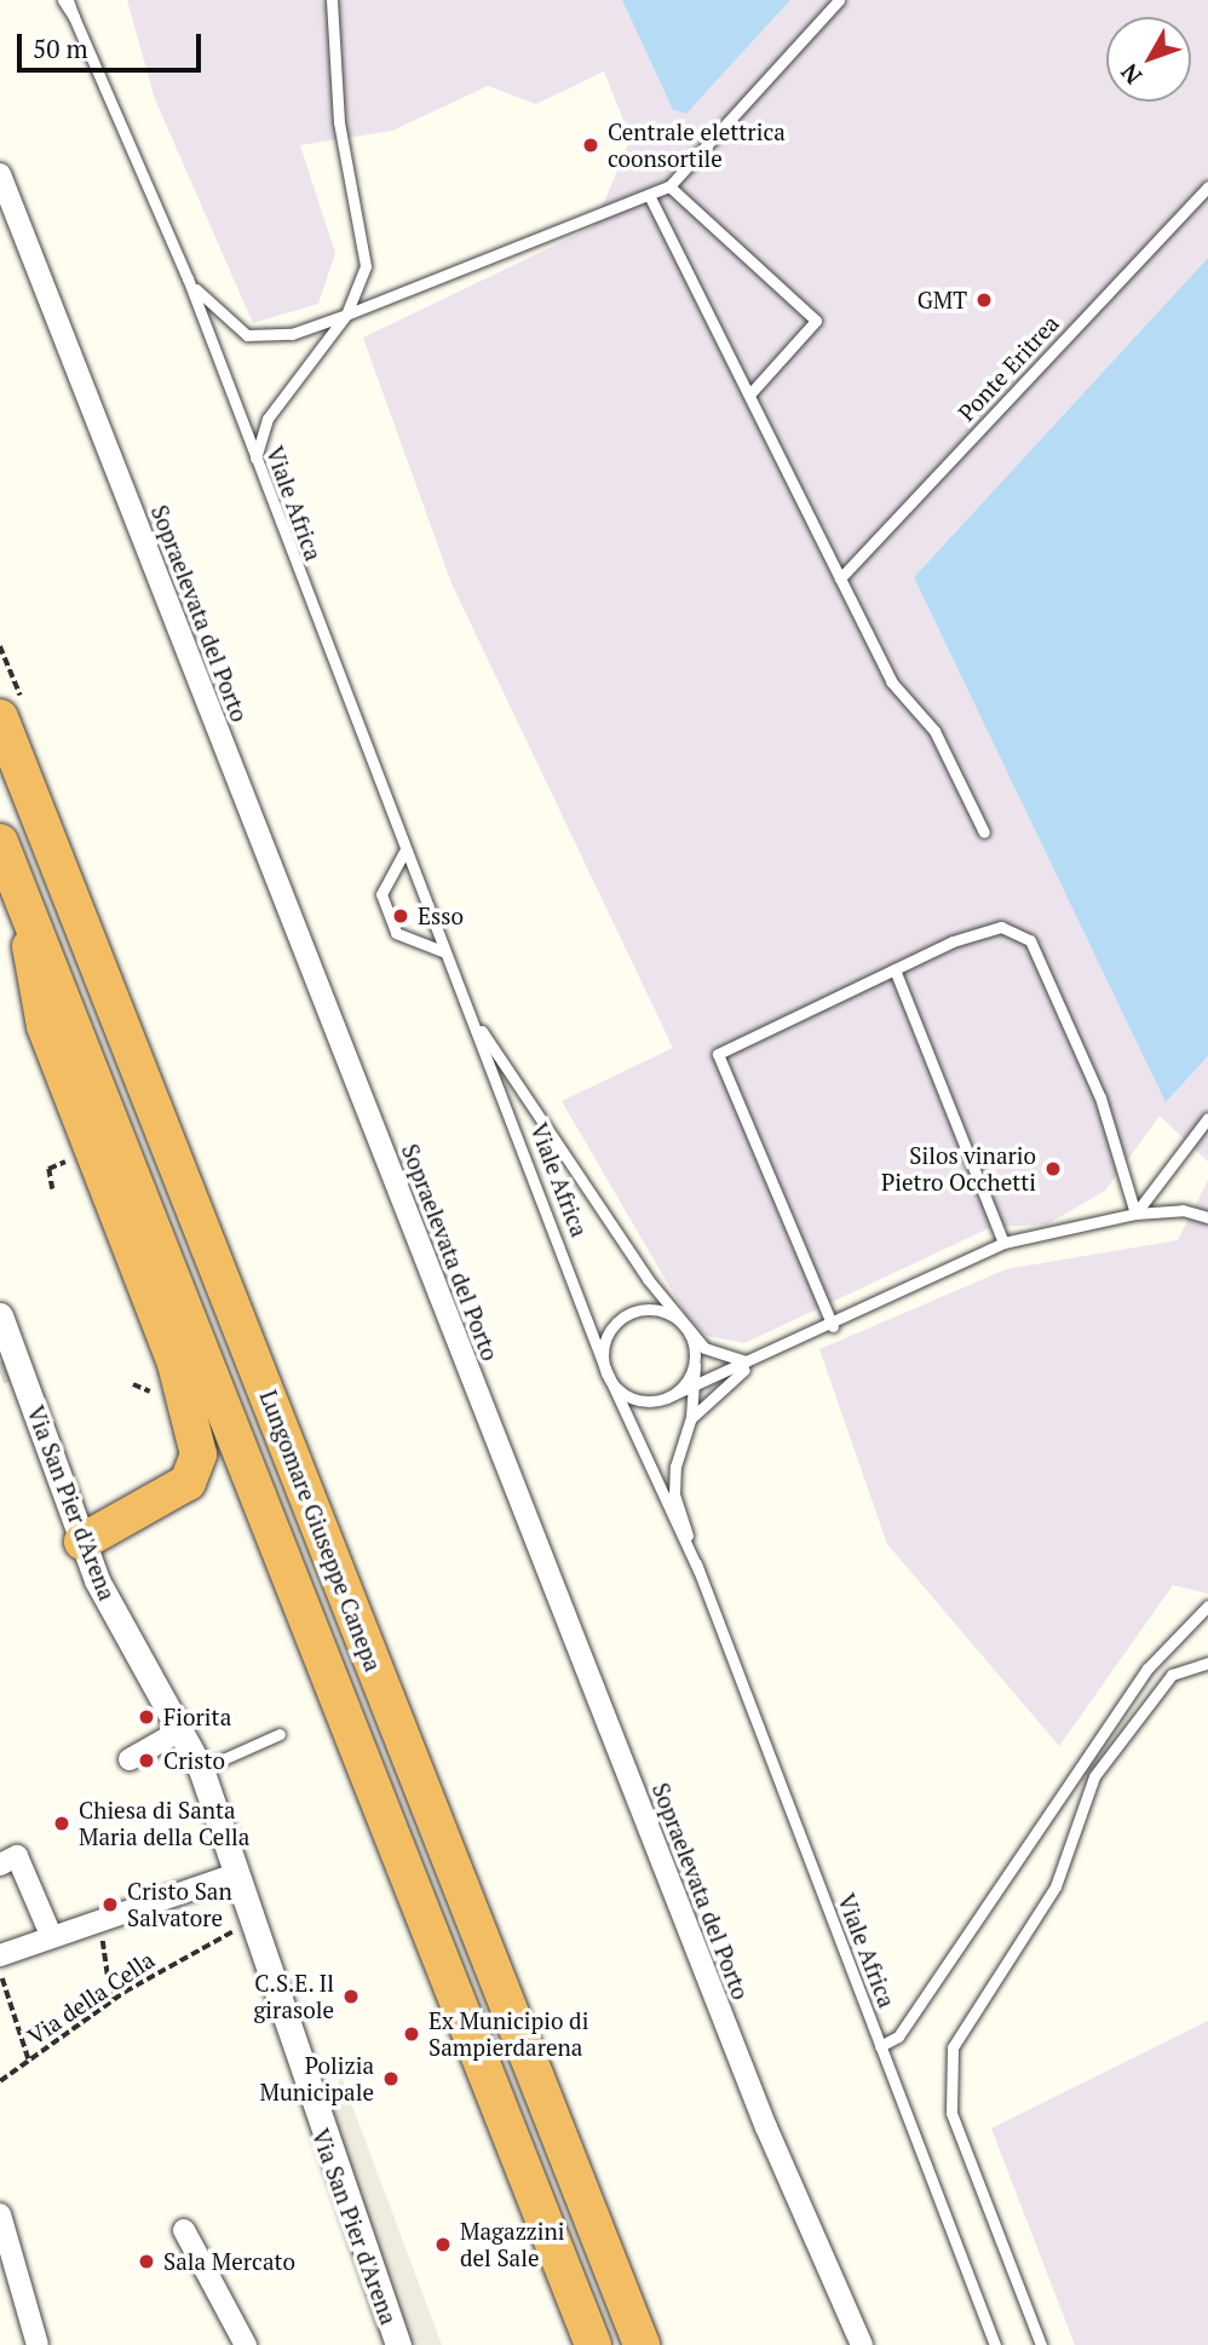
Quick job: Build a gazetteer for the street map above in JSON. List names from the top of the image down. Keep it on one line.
{"streets":{"highway":["Lungomare Giuseppe Canepa"],"street":["Sopraelevata del Porto","Via San Pier d'Arena"],"lane":["Ponte Eritrea","Viale Africa"],"path":["Via della Cella"]},"places":["Centrale elettrica coonsortile","GMT","Esso","Silos vinario Pietro Occhetti","Fiorita","Cristo","Chiesa di Santa Maria della Cella","Cristo San Salvatore","C.S.E. Il girasole","Ex Municipio di Sampierdarena","Polizia Municipale","Magazzini del Sale","Sala Mercato"],"scale_bar":"50 m","north":"bottom left"}
